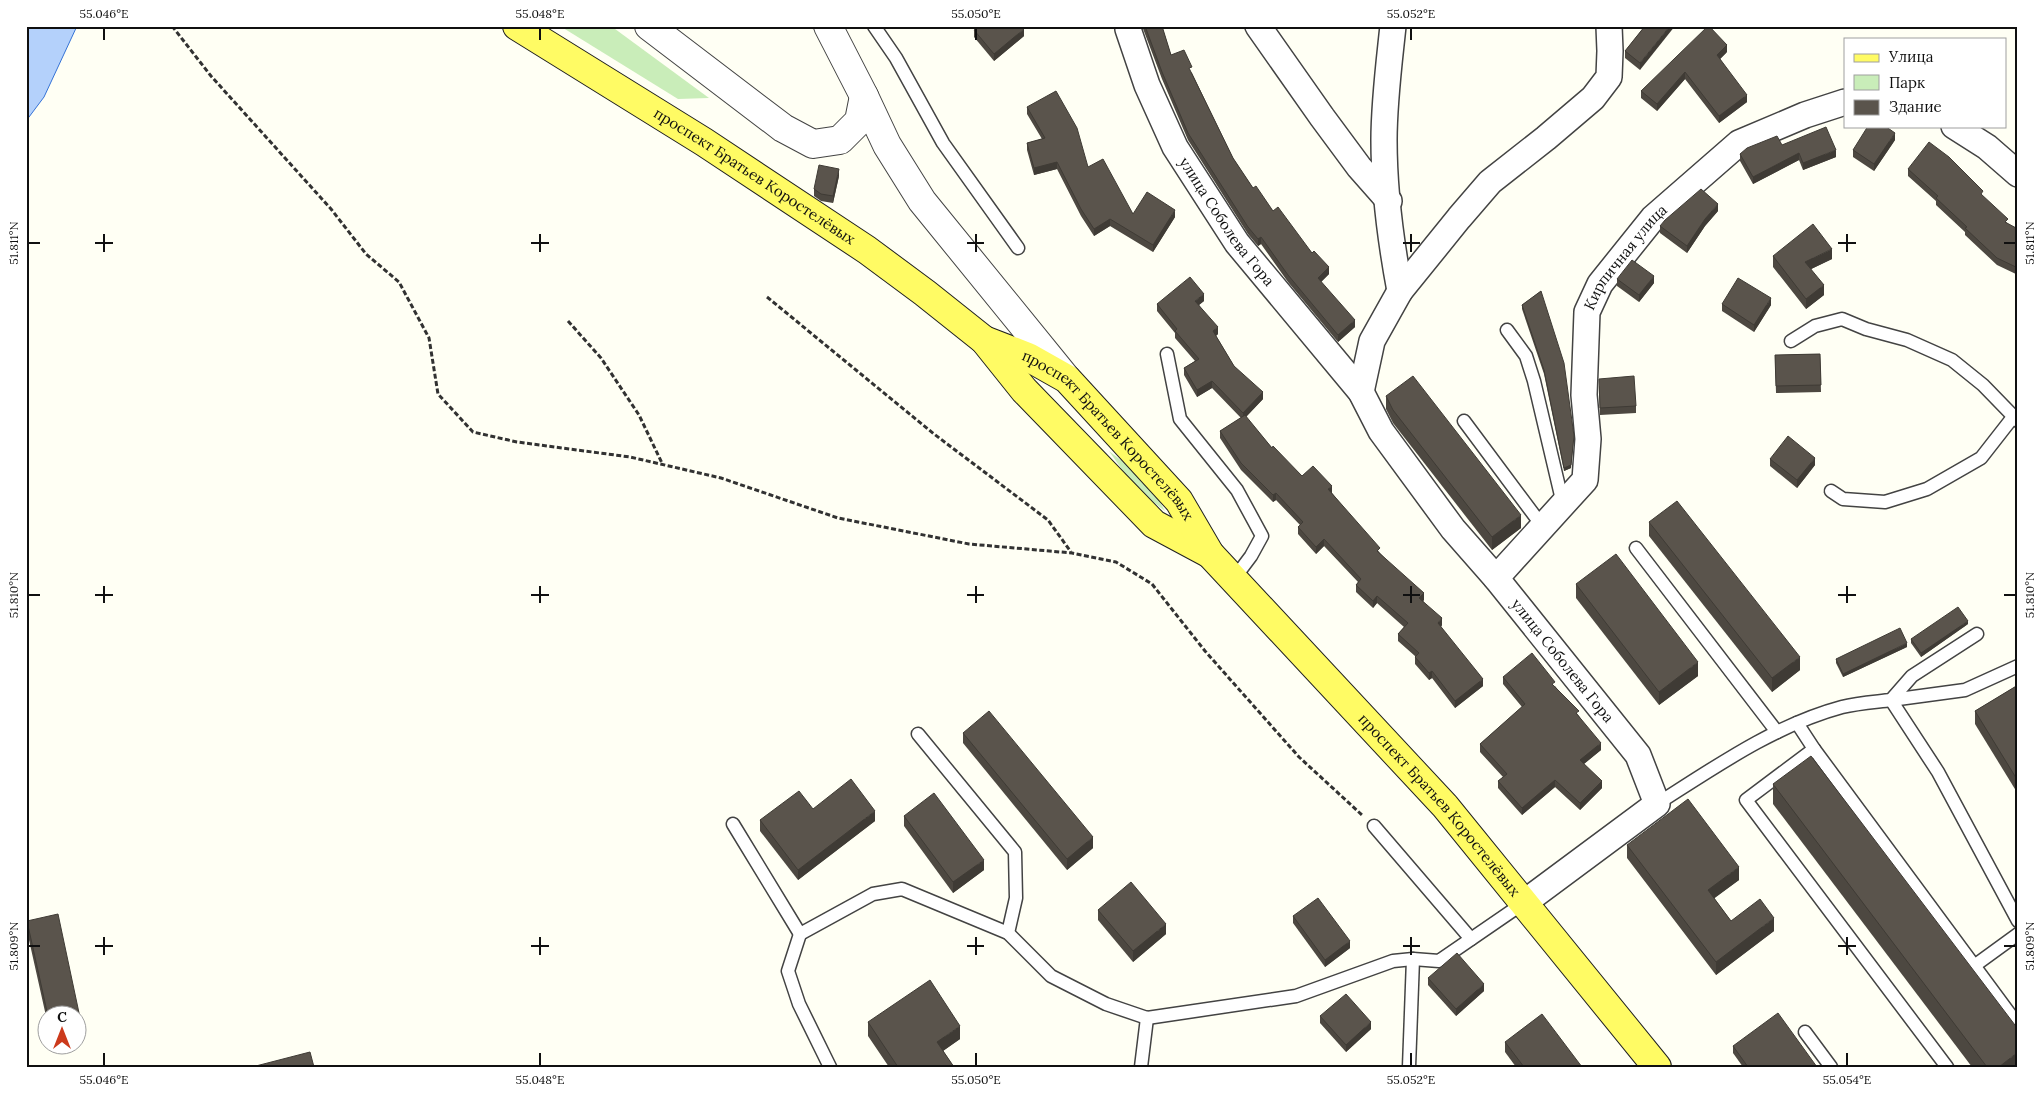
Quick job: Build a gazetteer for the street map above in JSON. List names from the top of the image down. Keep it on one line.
{"streets":{"main road":["проспект Братьев Коростелёвых"],"street":["улица Соболева Гора","Кирпичная улица"]},"crossings":[["улица Соболева Гора","Кирпичная улица"]],"legend":["Улица","Парк","Здание"],"north":"top","coordinates":["55.046°E","55.048°E","55.050°E","55.052°E","51.811°N","51.810°N","51.809°N","55.054°E"]}
